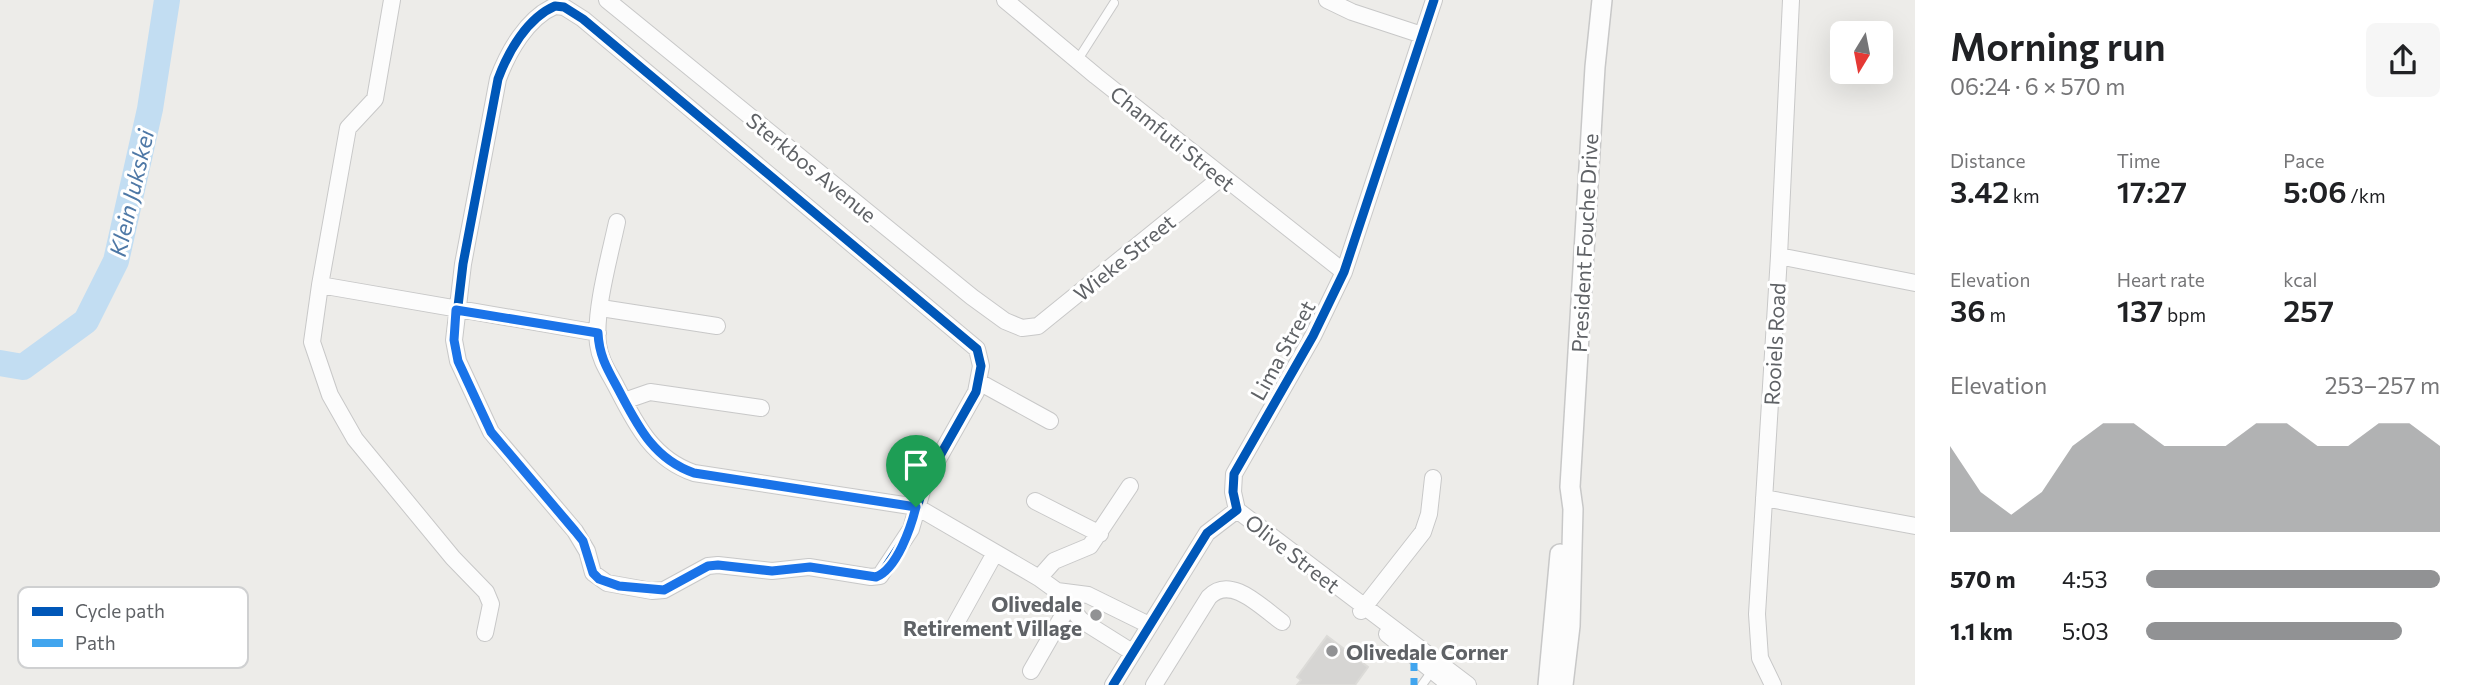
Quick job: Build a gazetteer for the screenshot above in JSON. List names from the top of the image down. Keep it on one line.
{"streets":{"street":["Chamfuti Street","Sterkbos Avenue","President Fouche Drive","Wieke Street","Rooiels Road","Lima Street","Olive Street"]},"crossings":[["Chamfuti Street","Wieke Street"],["Chamfuti Street","Lima Street"],["Sterkbos Avenue","Wieke Street"],["Lima Street","Olive Street"]],"water":["Klein Jukskei"],"places":["Olivedale Retirement Village","Olivedale Corner"],"legend":["Cycle path","Path"],"north":"bottom","page":{"heading":["Morning run","06:24 · 6 × 570 m"],"stats":[["Distance","3.42 km"],["Time","17:27"],["Pace","5:06 /km"],["Elevation","36 m"],["Heart rate","137 bpm"],["kcal","257"]],"chart":["Elevation","253–257 m"],"list":[{"name":"570 m","note":"4:53"},{"name":"1.1 km","note":"5:03"}]}}
